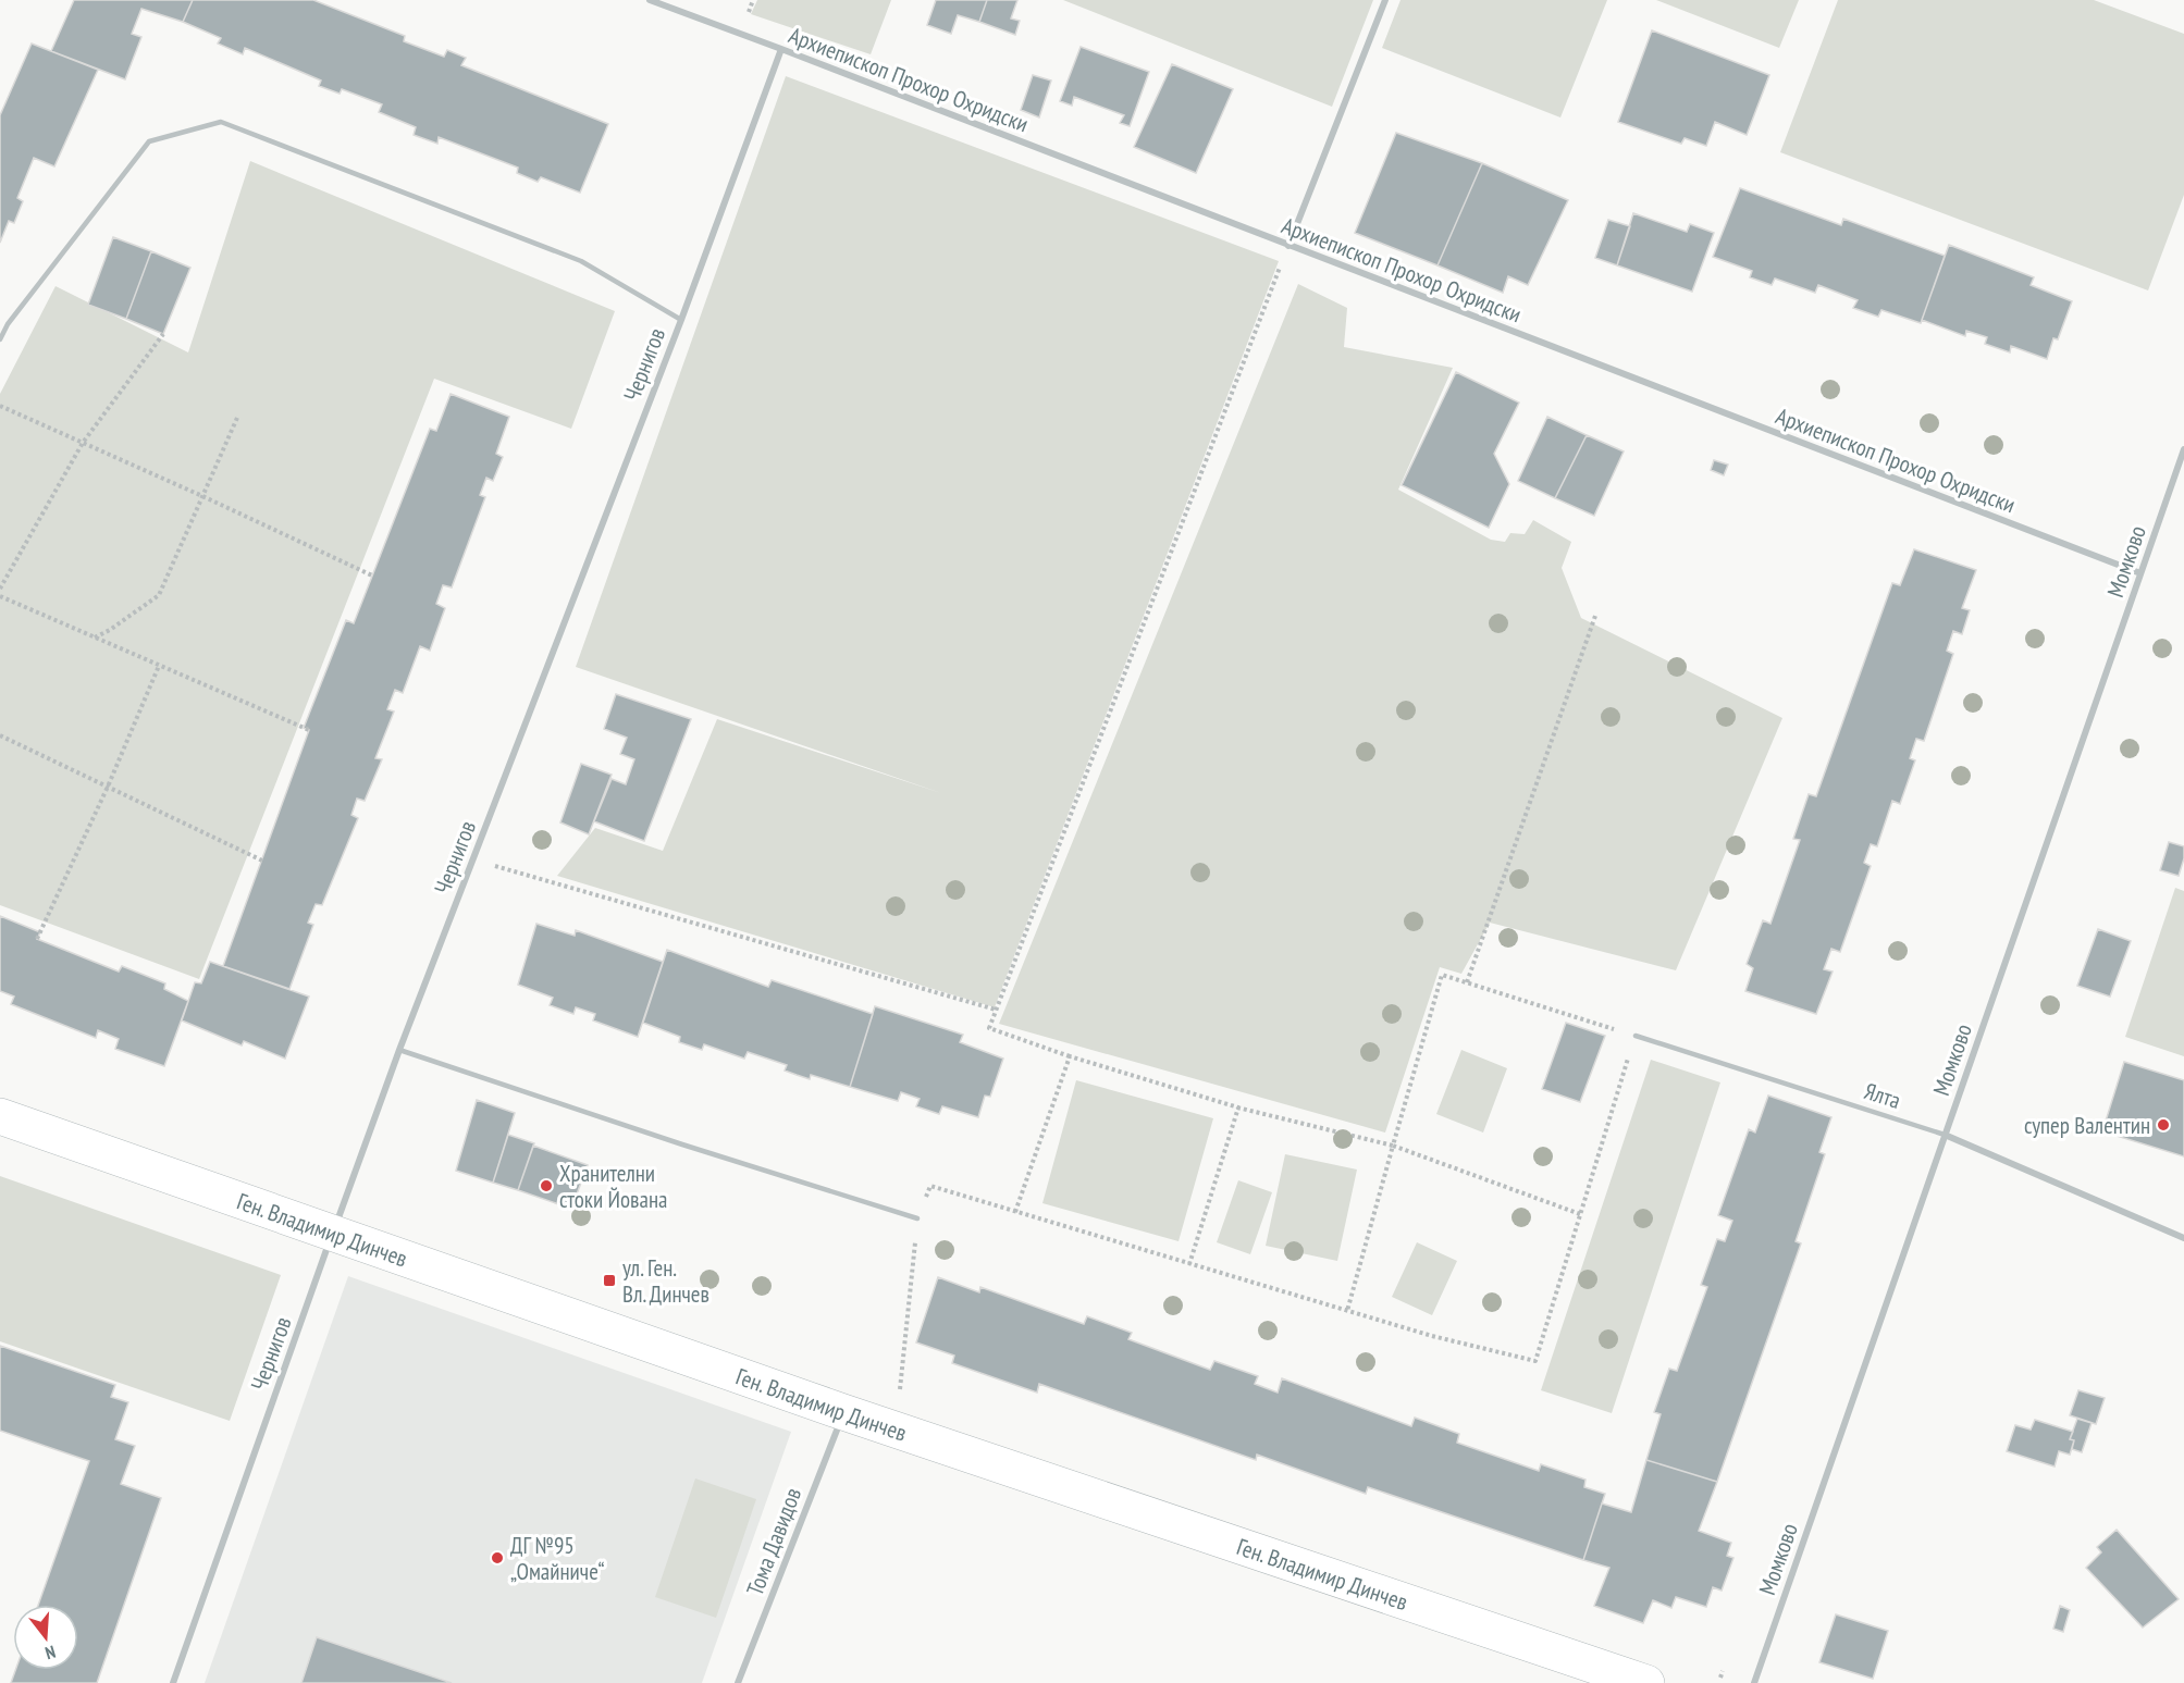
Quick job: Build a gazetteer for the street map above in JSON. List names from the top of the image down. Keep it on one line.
{"streets":{"street":["Архиепископ Прохор Охридски","Чернигов","Момково","Ялта","Ген. Владимир Динчев","Тома Давидов"]},"crossings":[["Архиепископ Прохор Охридски","Чернигов"],["Архиепископ Прохор Охридски","Момково"],["Чернигов","Ген. Владимир Динчев"],["Момково","Ялта"],["Ген. Владимир Динчев","Тома Давидов"]],"places":{"other":["супер Валентин","Хранителни стоки Йована","ДГ №95 „Омайниче“"],"transit":["ул. Ген. Вл. Динчев"]},"north":"bottom"}
